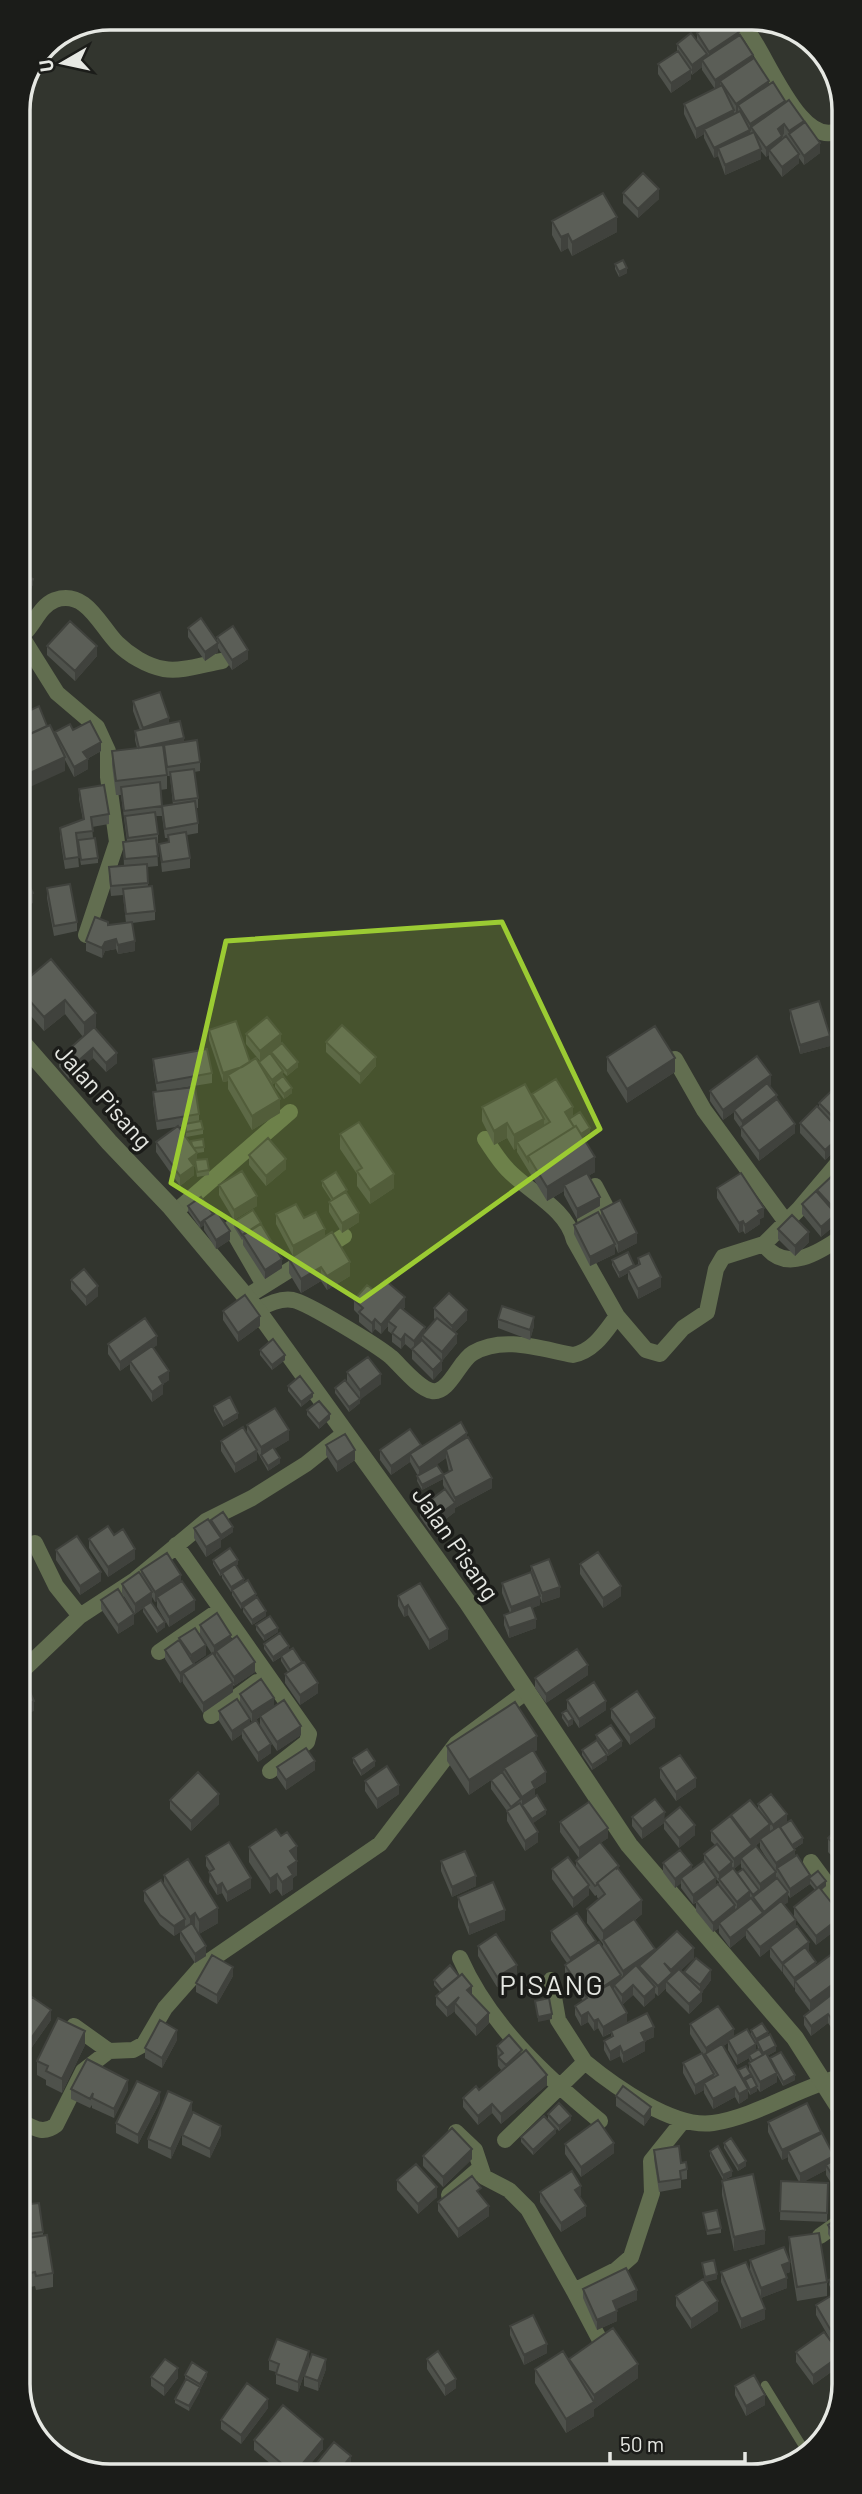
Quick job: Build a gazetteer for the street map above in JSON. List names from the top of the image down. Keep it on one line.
{"streets":{"street":["Jalan Pisang"]},"districts":["PISANG"],"scale_bar":"50 m","north":"left"}
